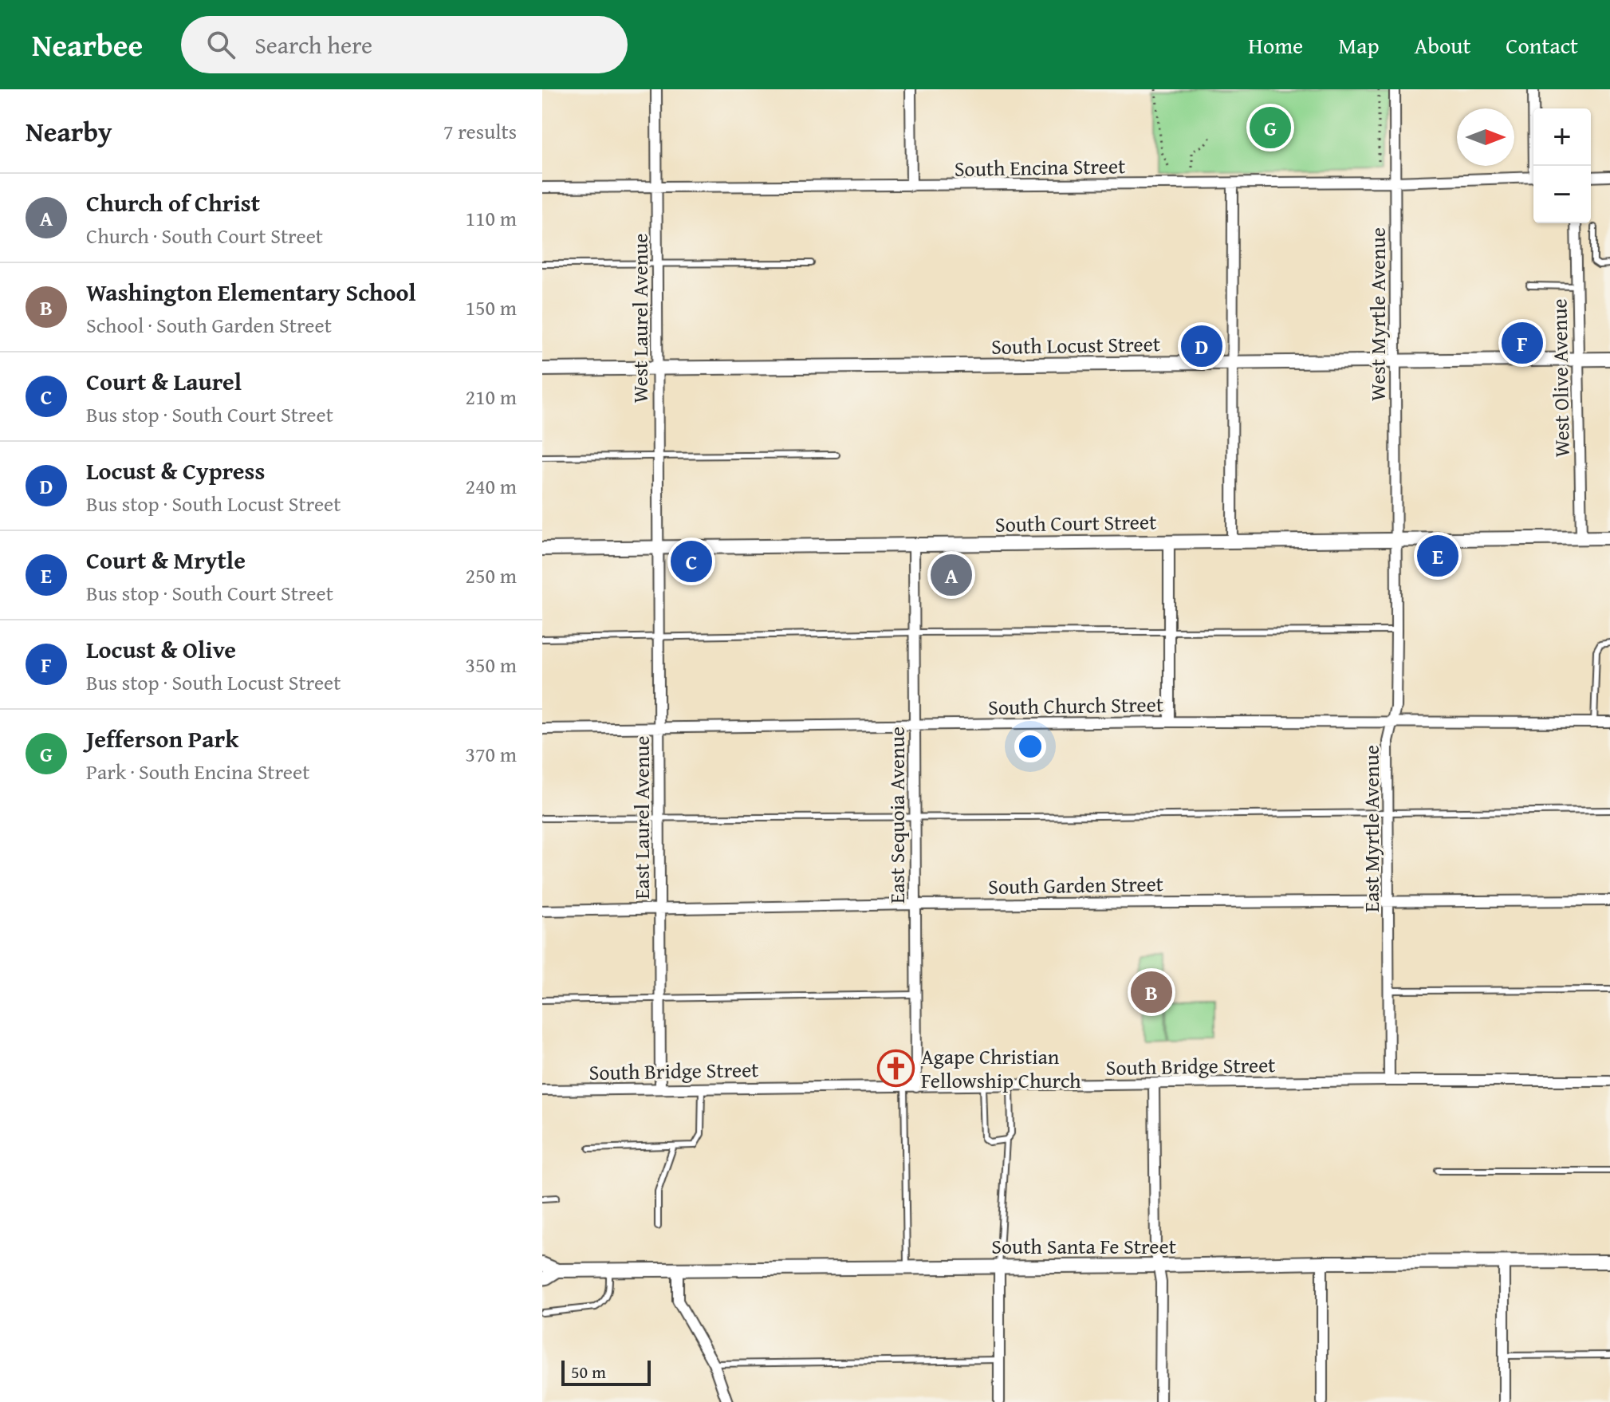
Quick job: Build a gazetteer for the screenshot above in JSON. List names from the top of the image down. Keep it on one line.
{"streets":{"street":["South Encina Street","West Myrtle Avenue","West Laurel Avenue","South Locust Street","West Olive Avenue","South Court Street","South Church Street","East Sequoia Avenue","East Laurel Avenue","East Myrtle Avenue","South Garden Street","South Bridge Street","South Santa Fe Street"]},"crossings":[["South Encina Street","West Myrtle Avenue"],["South Encina Street","West Laurel Avenue"],["West Myrtle Avenue","South Locust Street"],["West Myrtle Avenue","South Court Street"],["West Myrtle Avenue","East Myrtle Avenue"],["West Laurel Avenue","South Locust Street"],["West Laurel Avenue","South Court Street"],["West Laurel Avenue","East Laurel Avenue"],["South Locust Street","West Olive Avenue"],["West Olive Avenue","South Court Street"],["South Court Street","East Sequoia Avenue"],["South Court Street","East Laurel Avenue"],["South Court Street","East Myrtle Avenue"],["South Church Street","East Sequoia Avenue"],["South Church Street","East Laurel Avenue"],["South Church Street","East Myrtle Avenue"],["East Sequoia Avenue","South Garden Street"],["East Sequoia Avenue","South Bridge Street"],["East Laurel Avenue","South Garden Street"],["East Laurel Avenue","South Bridge Street"],["East Myrtle Avenue","South Garden Street"],["East Myrtle Avenue","South Bridge Street"]],"places":{"church":["Agape Christian Fellowship Church"]},"scale_bar":"50 m","north":"right","page":{"header":"Nearbee","search":"Search here","nav":["Home","Map","About","Contact"],"heading":["Nearby","7 results"],"pins":["G","F","D","E","C","A","B"],"map_buttons":["+","−"],"list":[{"mark":"A","name":"Church of Christ","note":"Church · South Court Street","value":"110 m"},{"mark":"B","name":"Washington Elementary School","note":"School · South Garden Street","value":"150 m"},{"mark":"C","name":"Court & Laurel","note":"Bus stop · South Court Street","value":"210 m"},{"mark":"D","name":"Locust & Cypress","note":"Bus stop · South Locust Street","value":"240 m"},{"mark":"E","name":"Court & Mrytle","note":"Bus stop · South Court Street","value":"250 m"},{"mark":"F","name":"Locust & Olive","note":"Bus stop · South Locust Street","value":"350 m"},{"mark":"G","name":"Jefferson Park","note":"Park · South Encina Street","value":"370 m"}],"scale":"50 m"}}
